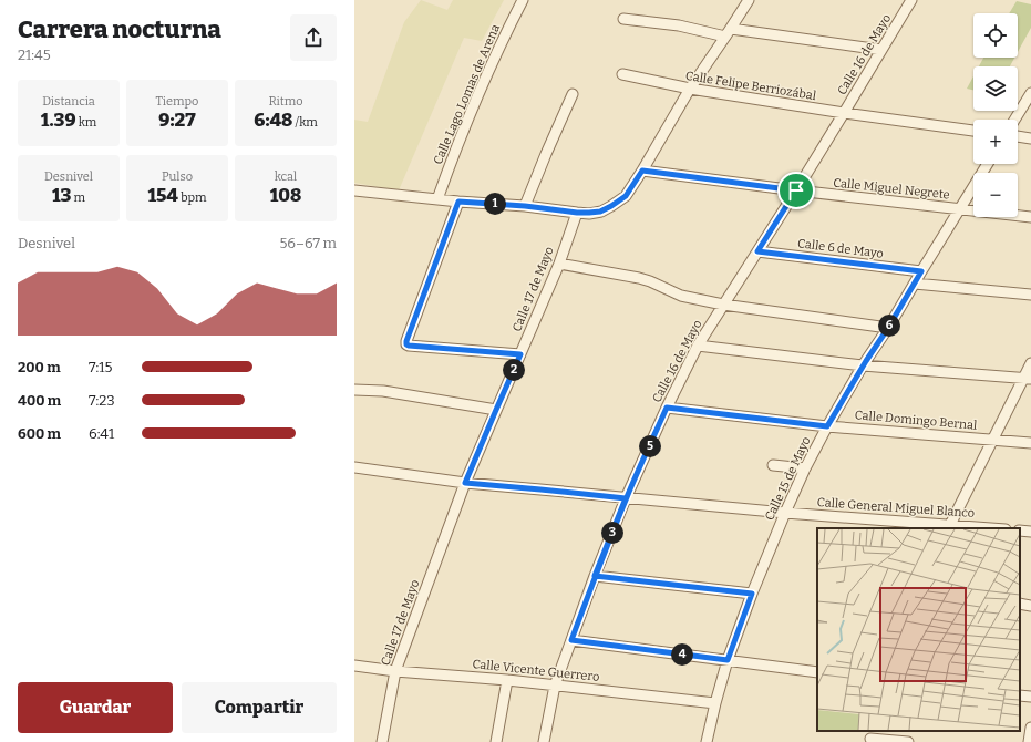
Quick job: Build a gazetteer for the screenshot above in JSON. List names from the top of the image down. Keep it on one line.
{"streets":{"street":["Calle 16 de Mayo","Calle Felipe Berriozábal","Calle Lago Lomas de Arena","Calle Miguel Negrete","Calle 6 de Mayo","Calle 17 de Mayo","Calle Domingo Bernal","Calle 15 de Mayo","Calle General Miguel Blanco","Calle Vicente Guerrero"]},"crossings":[["Calle 16 de Mayo","Calle Felipe Berriozábal"],["Calle 16 de Mayo","Calle Miguel Negrete"],["Calle 16 de Mayo","Calle 6 de Mayo"],["Calle 16 de Mayo","Calle Domingo Bernal"],["Calle 16 de Mayo","Calle General Miguel Blanco"],["Calle 16 de Mayo","Calle Vicente Guerrero"],["Calle Miguel Negrete","Calle 15 de Mayo"],["Calle 6 de Mayo","Calle 15 de Mayo"],["Calle 17 de Mayo","Calle General Miguel Blanco"],["Calle 17 de Mayo","Calle Vicente Guerrero"],["Calle Domingo Bernal","Calle 15 de Mayo"],["Calle 15 de Mayo","Calle General Miguel Blanco"],["Calle 15 de Mayo","Calle Vicente Guerrero"]],"page":{"heading":["Carrera nocturna","21:45"],"map_buttons":["+","−"],"stats":[["Distancia","1.39 km"],["Tiempo","9:27"],["Ritmo","6:48 /km"],["Desnivel","13 m"],["Pulso","154 bpm"],["kcal","108"]],"pins":["1","6","2","5","3","4"],"chart":["Desnivel","56–67 m"],"list":[{"name":"200 m","note":"7:15"},{"name":"400 m","note":"7:23"},{"name":"600 m","note":"6:41"}],"buttons":["Guardar","Compartir"]}}
